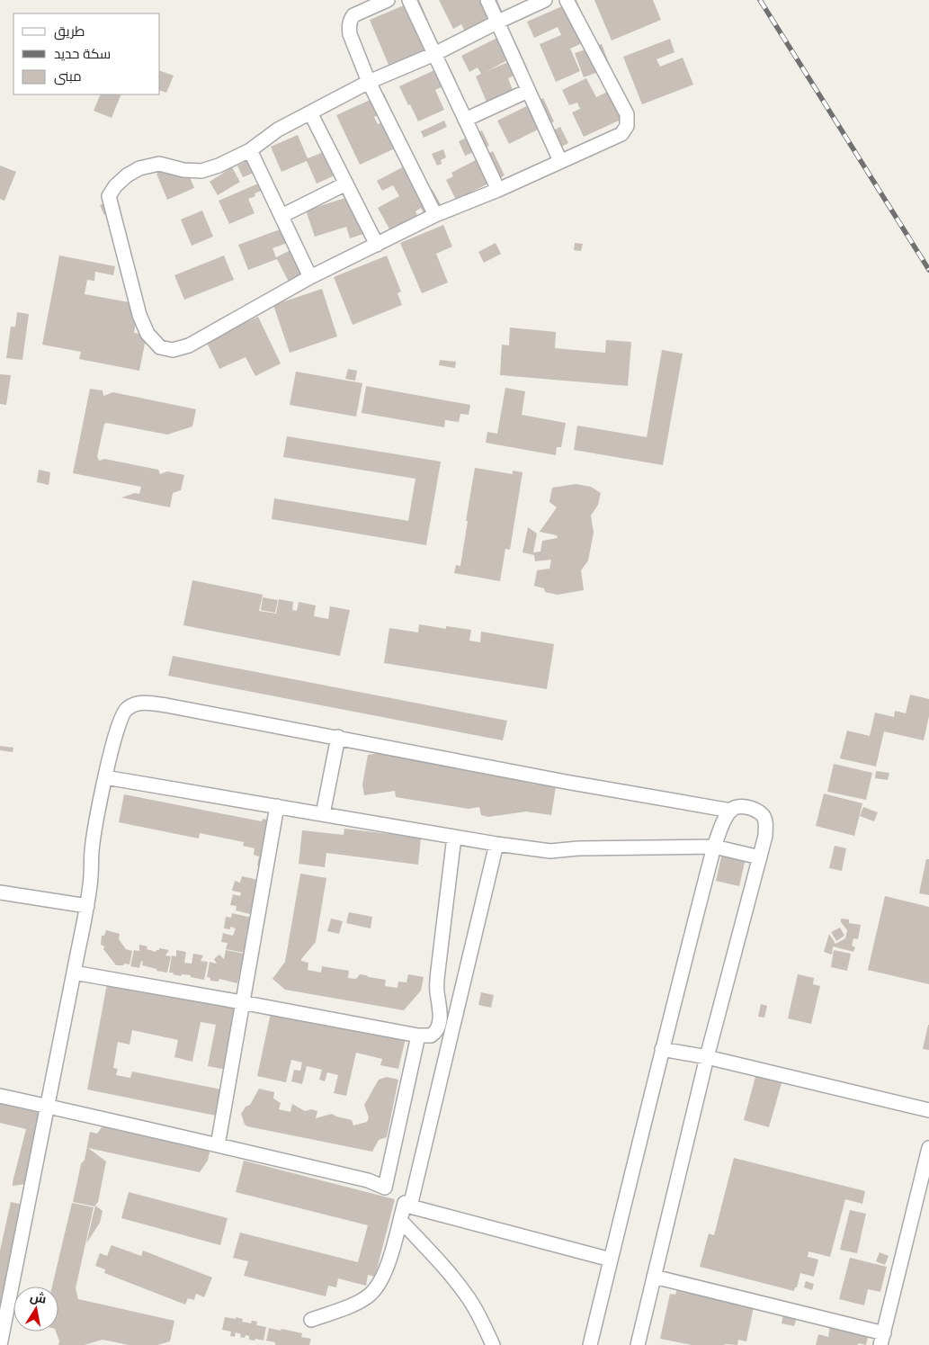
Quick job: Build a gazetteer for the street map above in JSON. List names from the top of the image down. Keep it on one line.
{"legend":["طريق","سكة حديد","مبنى"],"north":"top"}
